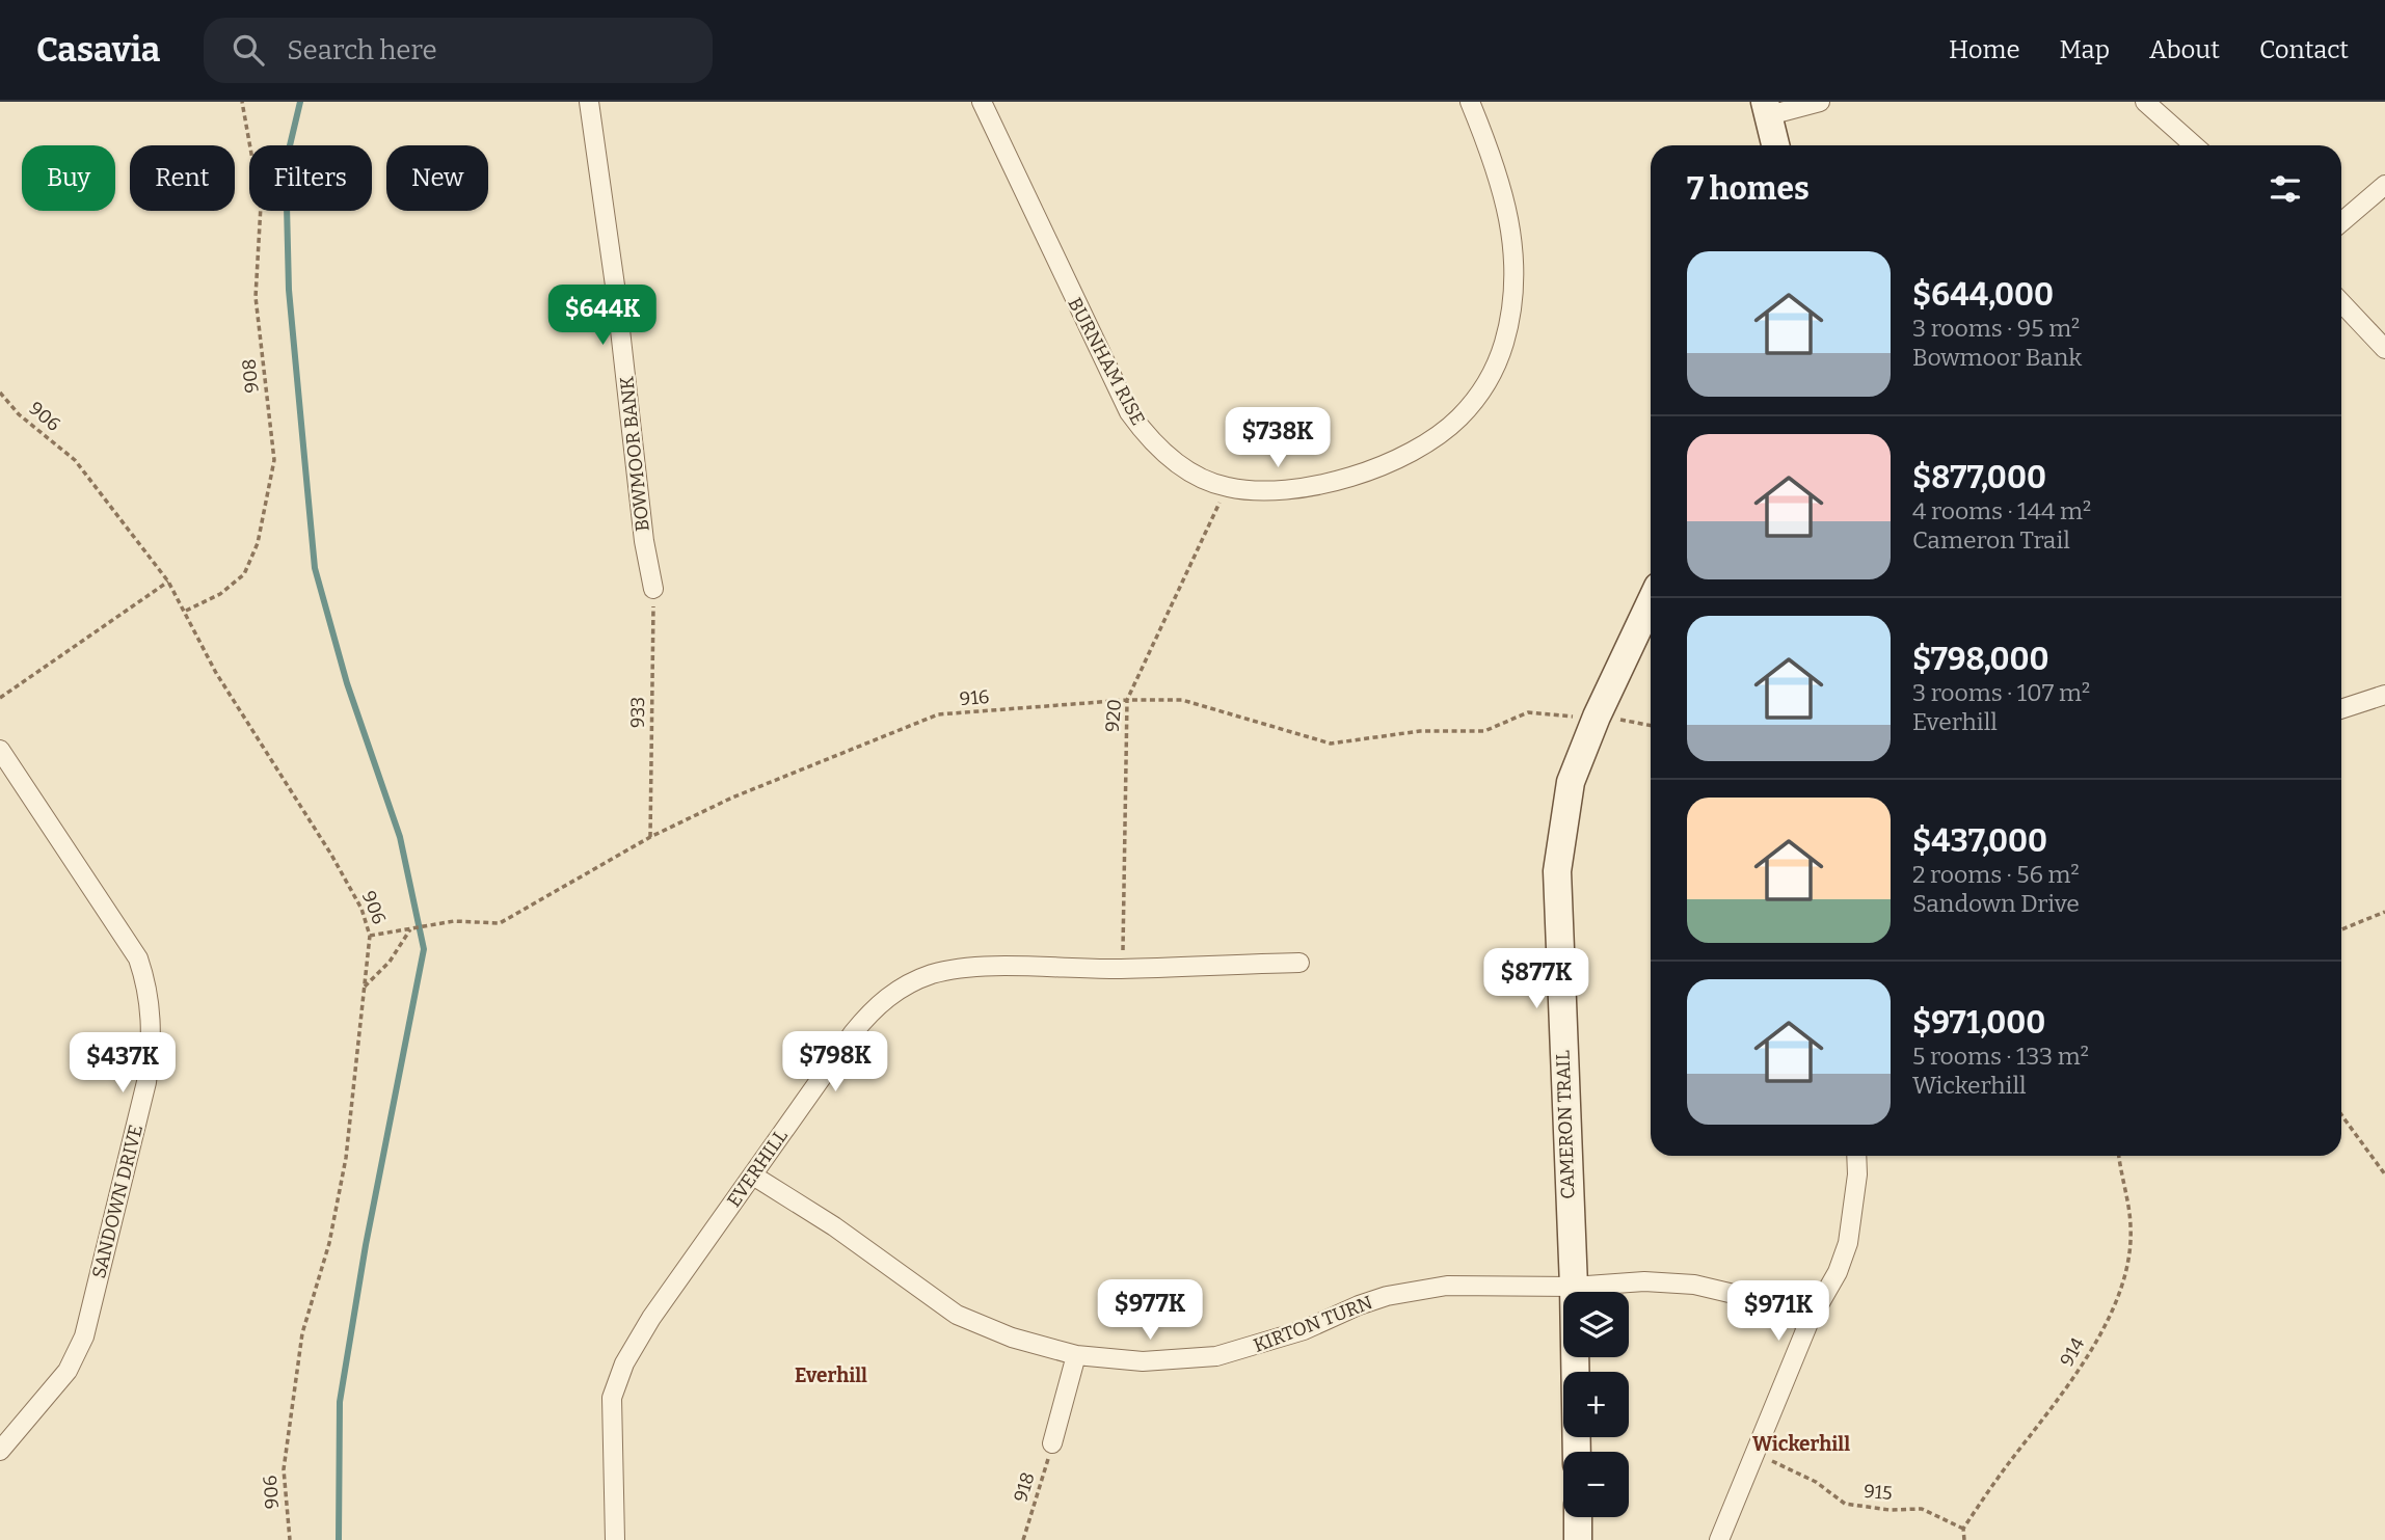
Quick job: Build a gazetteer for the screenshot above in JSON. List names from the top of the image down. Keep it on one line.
{"streets":{"street":["BURNHAM RISE","BOWMOOR BANK","CAMERON TRAIL","EVERHILL","SANDOWN DRIVE","KIRTON TURN"],"path":["908","906","916","933","920","914","918","915"]},"crossings":[["BURNHAM RISE","920"],["908","906"],["906","916"],["BOWMOOR BANK","933"],["916","933"],["916","920"],["920","EVERHILL"],["CAMERON TRAIL","KIRTON TURN"],["EVERHILL","KIRTON TURN"],["914","915"]],"districts":["Everhill","Wickerhill"],"page":{"header":"Casavia","search":"Search here","nav":["Home","Map","About","Contact"],"chip":["Buy","Rent","Filters","New"],"heading":"7 homes","list":[{"name":"$644,000","note":"3 rooms · 95 m² · Bowmoor Bank"},{"name":"$877,000","note":"4 rooms · 144 m² · Cameron Trail"},{"name":"$798,000","note":"3 rooms · 107 m² · Everhill"},{"name":"$437,000","note":"2 rooms · 56 m² · Sandown Drive"},{"name":"$971,000","note":"5 rooms · 133 m² · Wickerhill"}],"price":["$644K","$738K","$877K","$798K","$437K","$977K","$971K"],"map_buttons":["+","−"]}}
